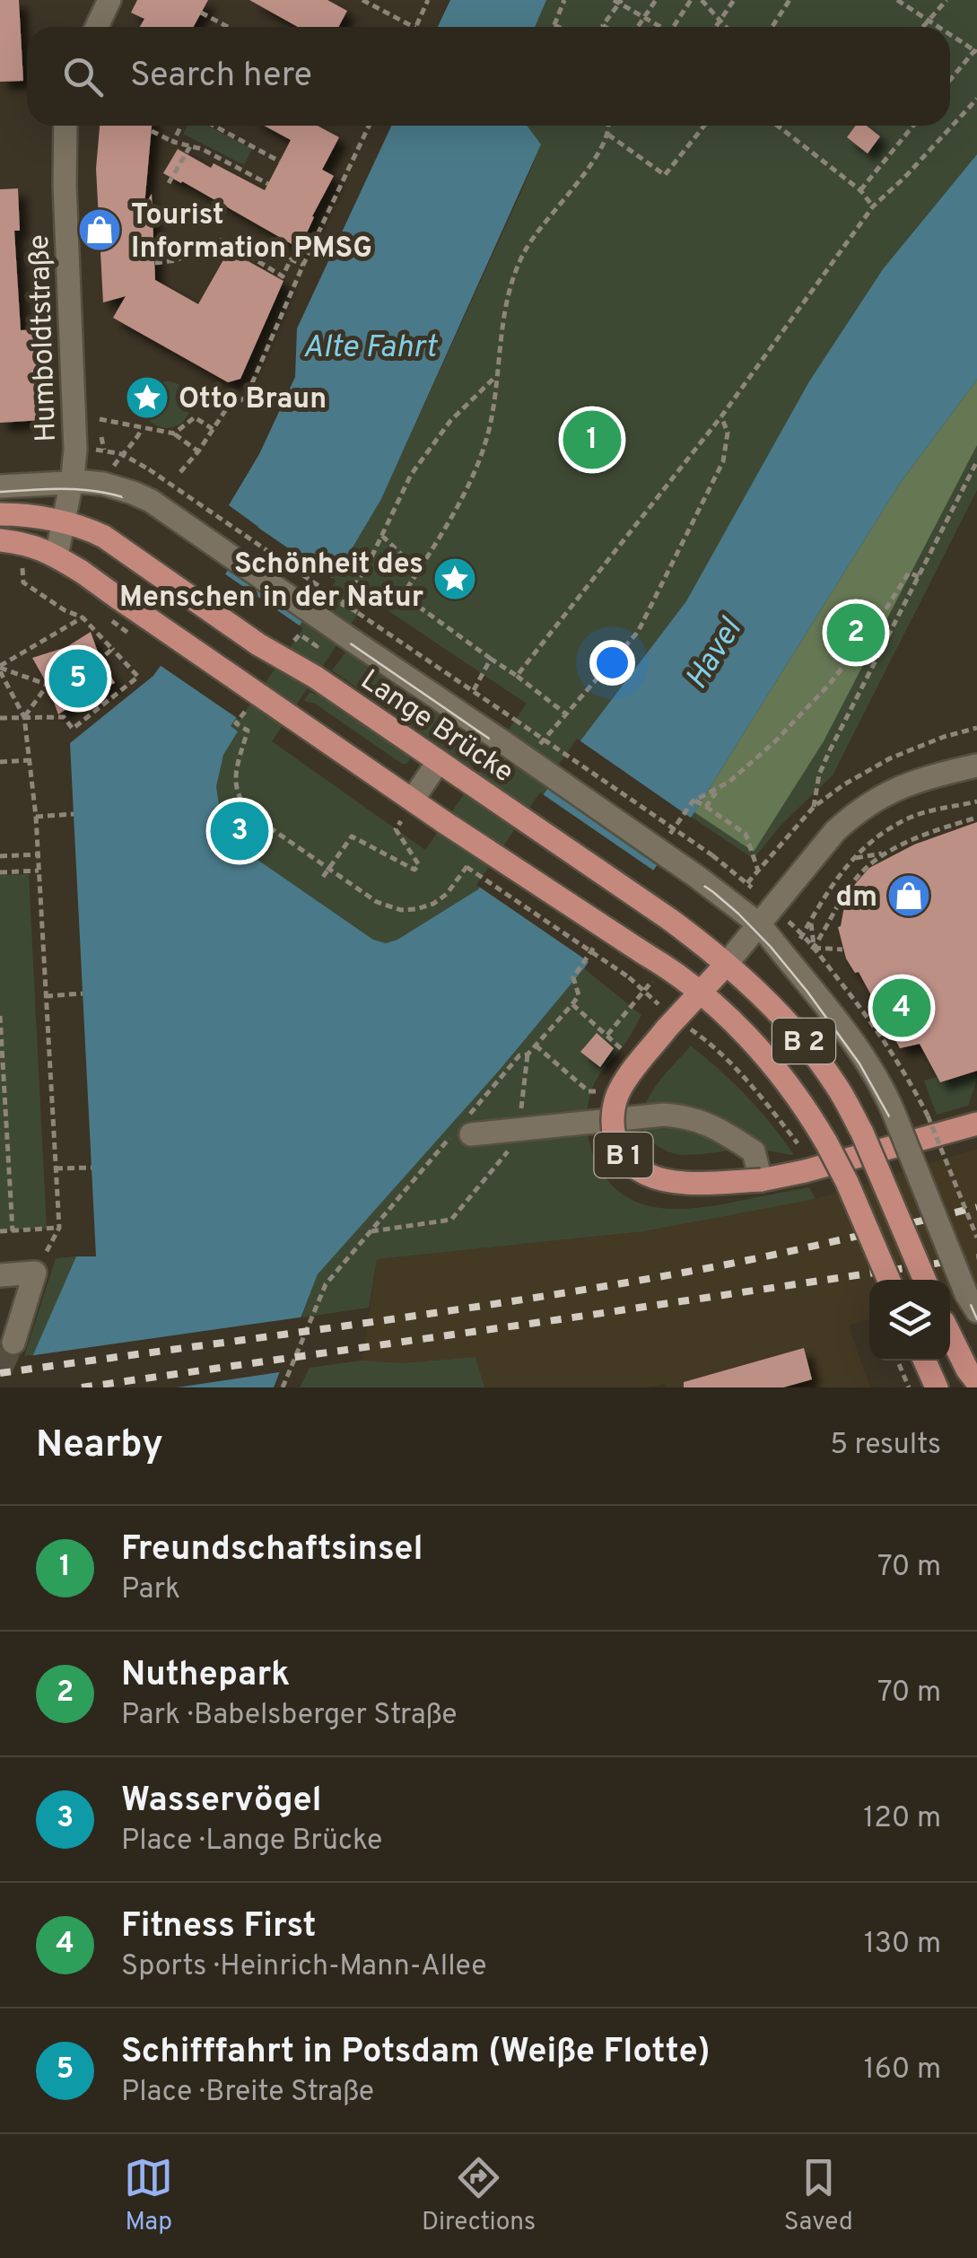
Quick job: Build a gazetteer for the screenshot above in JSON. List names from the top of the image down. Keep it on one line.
{"streets":{"main road":["Lange Brücke","B 2","B 1"],"street":["Humboldtstraße"]},"crossings":[["Humboldtstraße","Lange Brücke"],["Lange Brücke","B 2"],["Lange Brücke","B 1"],["B 2","B 1"]],"water":["Alte Fahrt","Havel"],"places":{"shop":["Tourist Information PMSG","dm"],"place":["Otto Braun","Schönheit des Menschen in der Natur"]},"page":{"search":"Search here","pins":["1","2","5","3","4"],"heading":["Nearby","5 results"],"list":[{"mark":"1","name":"Freundschaftsinsel","note":"Park","value":"70 m"},{"mark":"2","name":"Nuthepark","note":"Park · Babelsberger Straße","value":"70 m"},{"mark":"3","name":"Wasservögel","note":"Place · Lange Brücke","value":"120 m"},{"mark":"4","name":"Fitness First","note":"Sports · Heinrich-Mann-Allee","value":"130 m"},{"mark":"5","name":"Schifffahrt in Potsdam (Weiße Flotte)","note":"Place · Breite Straße","value":"160 m"}],"nav":["Map","Directions","Saved"]}}
